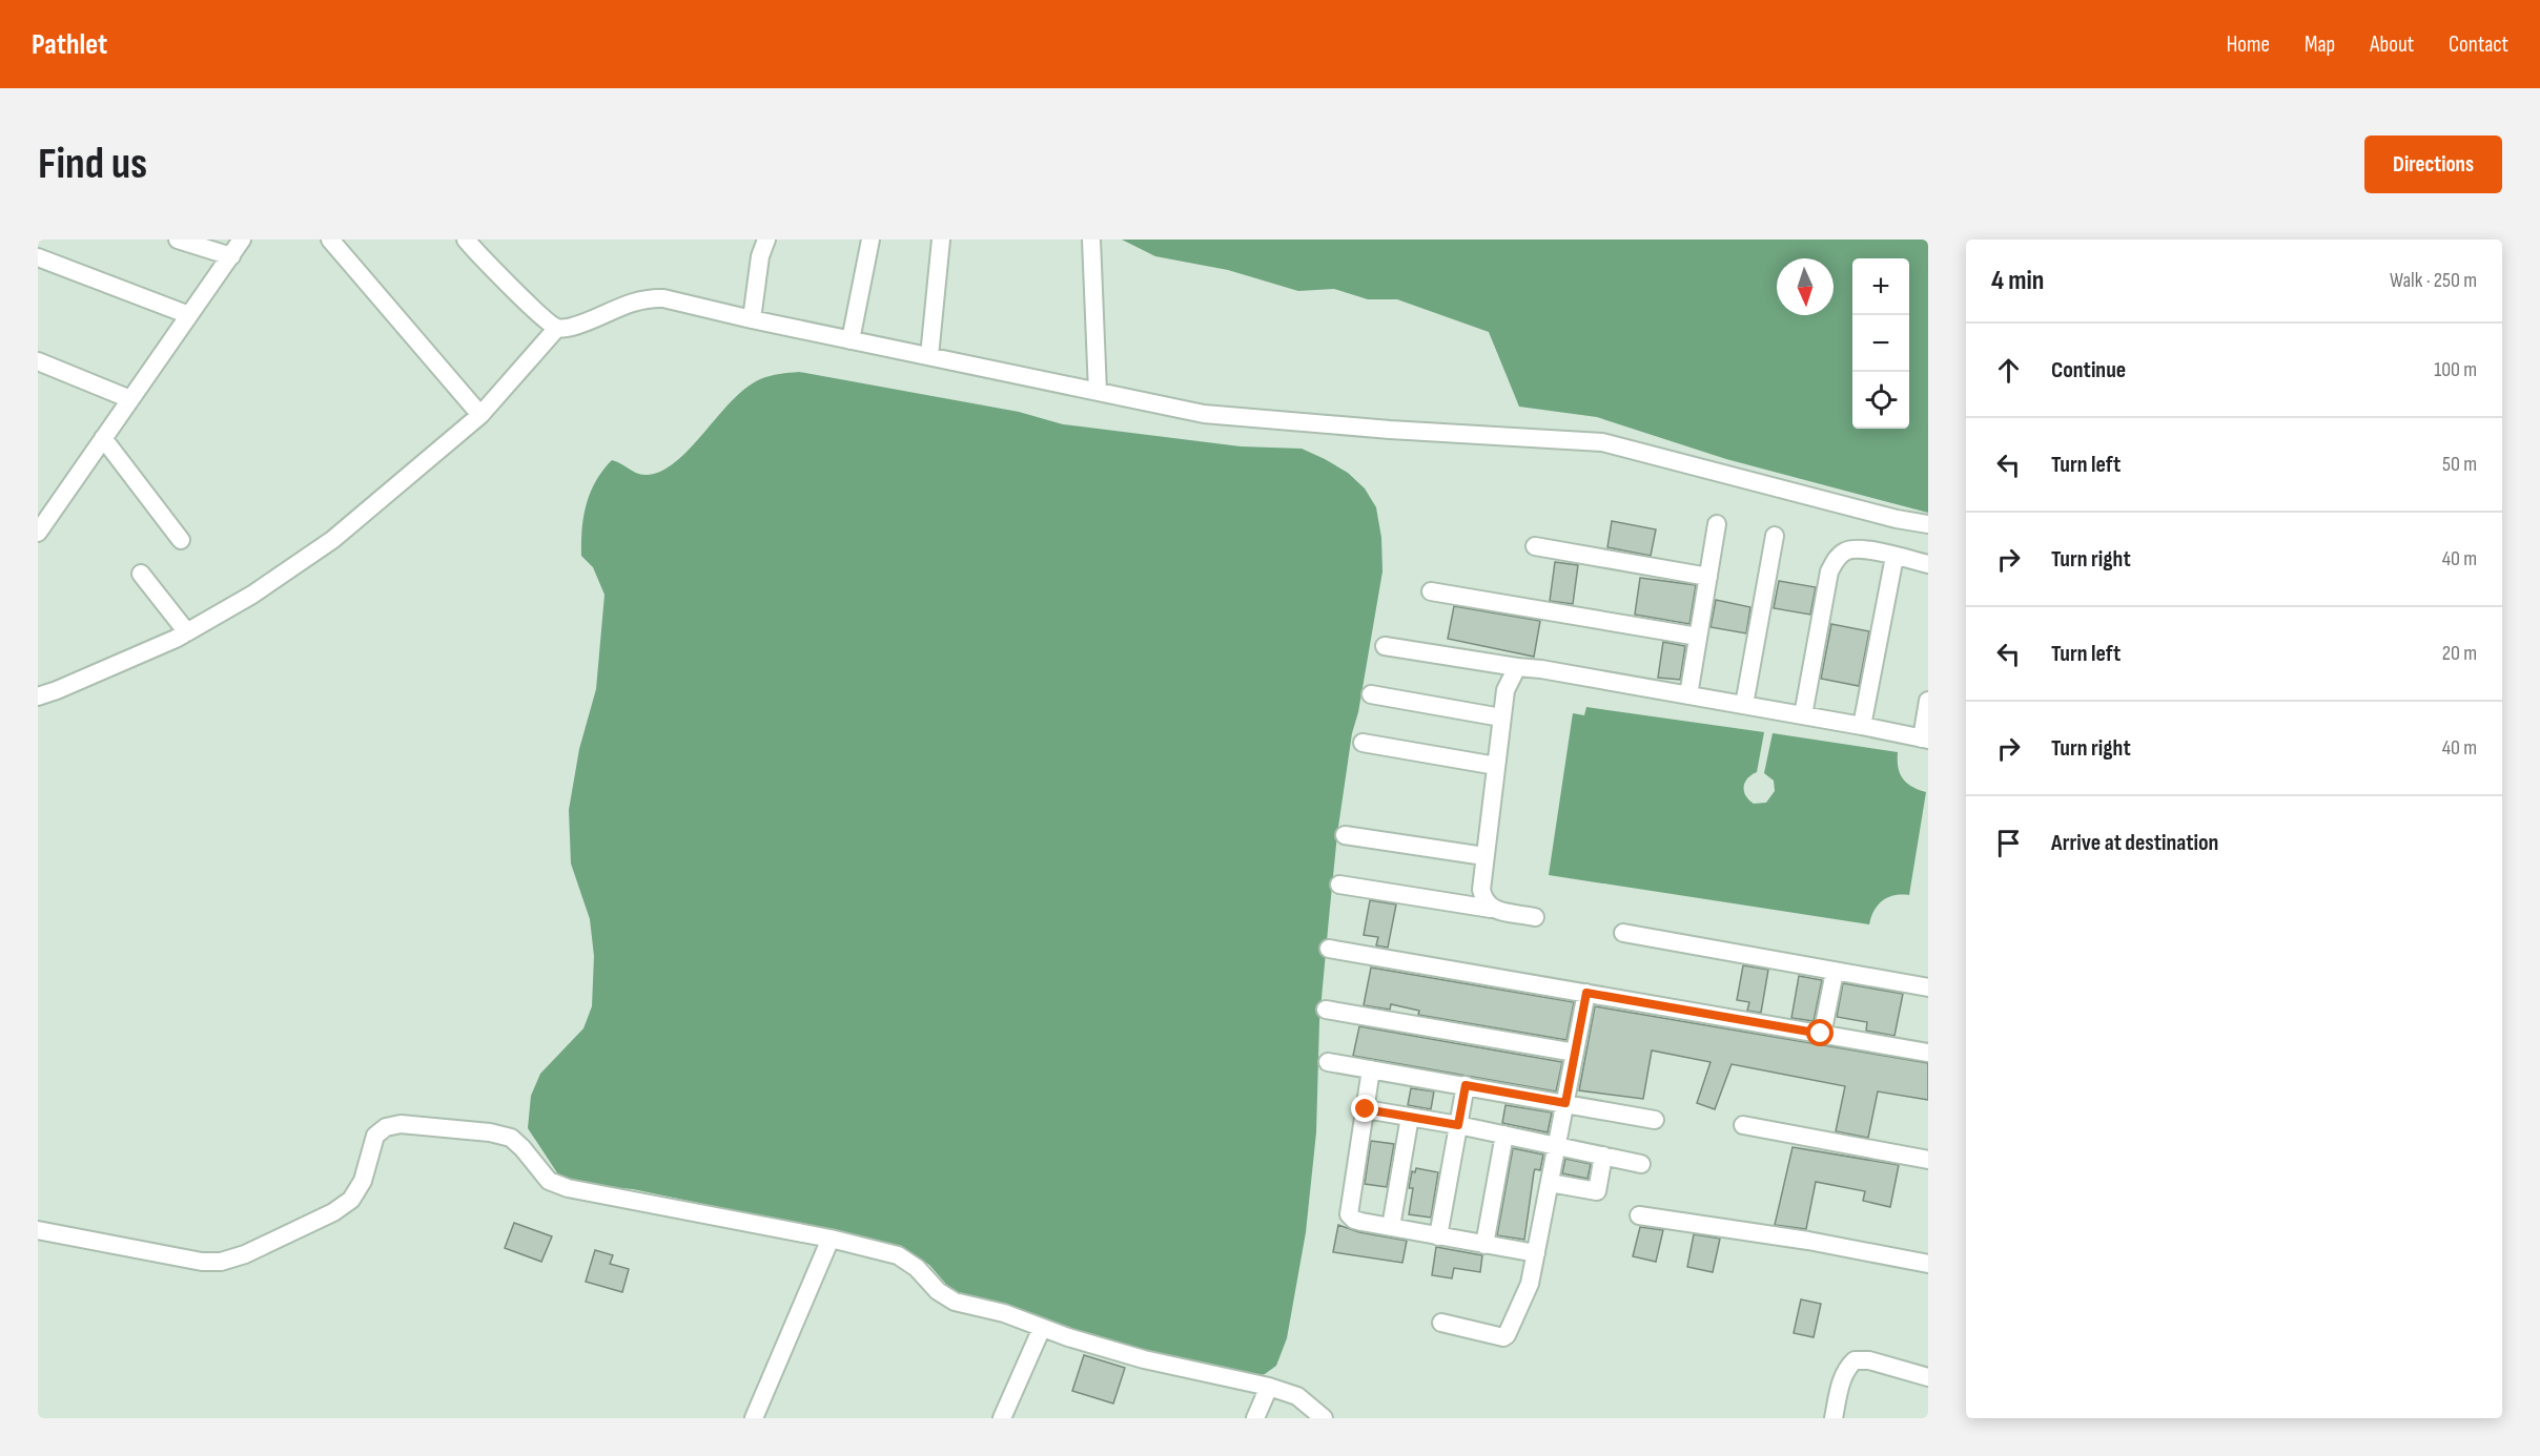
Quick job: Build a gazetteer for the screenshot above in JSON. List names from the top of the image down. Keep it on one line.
{"north":"bottom","page":{"header":"Pathlet","nav":["Home","Map","About","Contact"],"buttons":"Directions","title":"Find us","heading":["4 min","Walk · 250 m"],"map_buttons":["+","−"],"list":[["Continue","100 m"],["Turn left","50 m"],["Turn right","40 m"],["Turn left","20 m"],["Turn right","40 m"],"Arrive at destination"]}}
